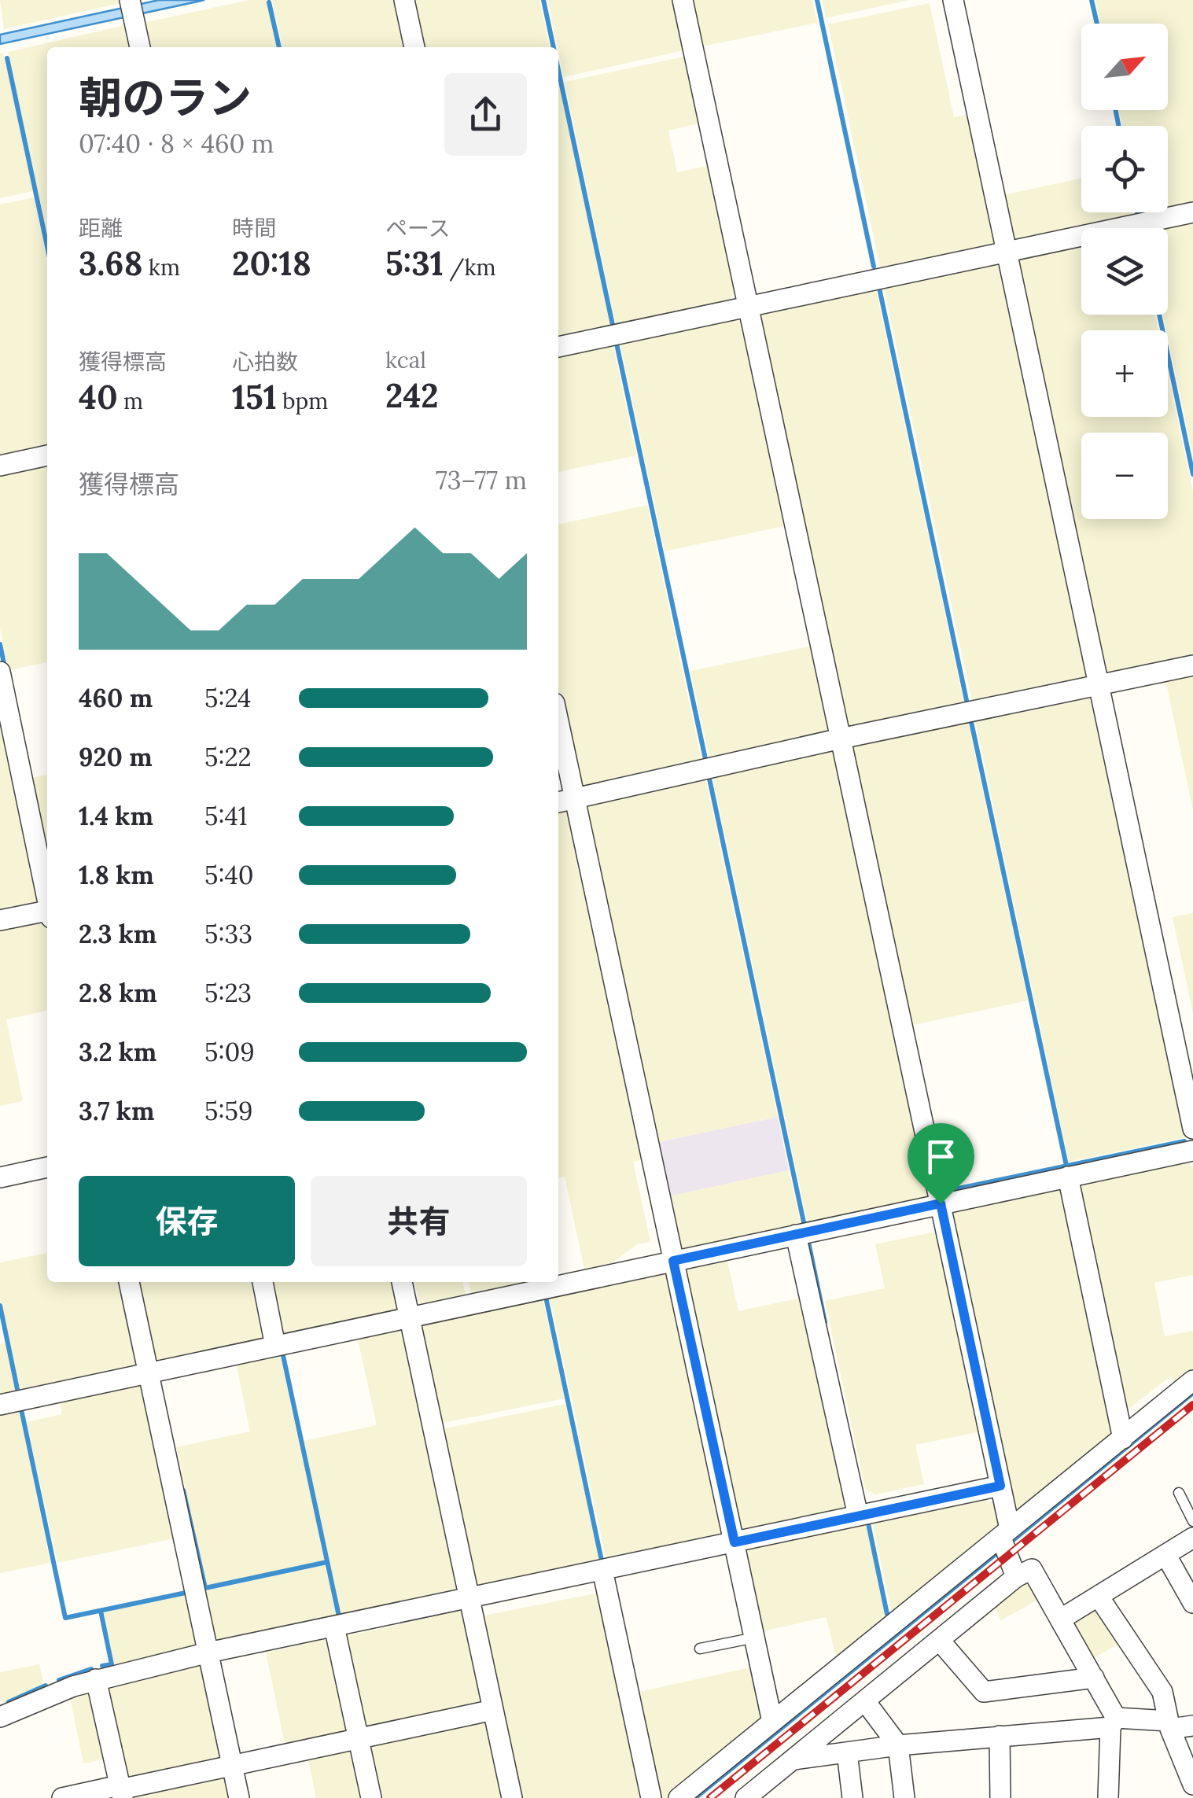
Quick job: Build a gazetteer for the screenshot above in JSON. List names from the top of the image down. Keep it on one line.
{"north":"top right","page":{"map_buttons":["+","−"],"heading":["朝のラン","07:40 · 8 × 460 m"],"stats":[["距離","3.68 km"],["時間","20:18"],["ペース","5:31 /km"],["獲得標高","40 m"],["心拍数","151 bpm"],["kcal","242"]],"chart":["獲得標高","73–77 m"],"list":[{"name":"460 m","note":"5:24"},{"name":"920 m","note":"5:22"},{"name":"1.4 km","note":"5:41"},{"name":"1.8 km","note":"5:40"},{"name":"2.3 km","note":"5:33"},{"name":"2.8 km","note":"5:23"},{"name":"3.2 km","note":"5:09"},{"name":"3.7 km","note":"5:59"}],"buttons":["保存","共有"]}}
